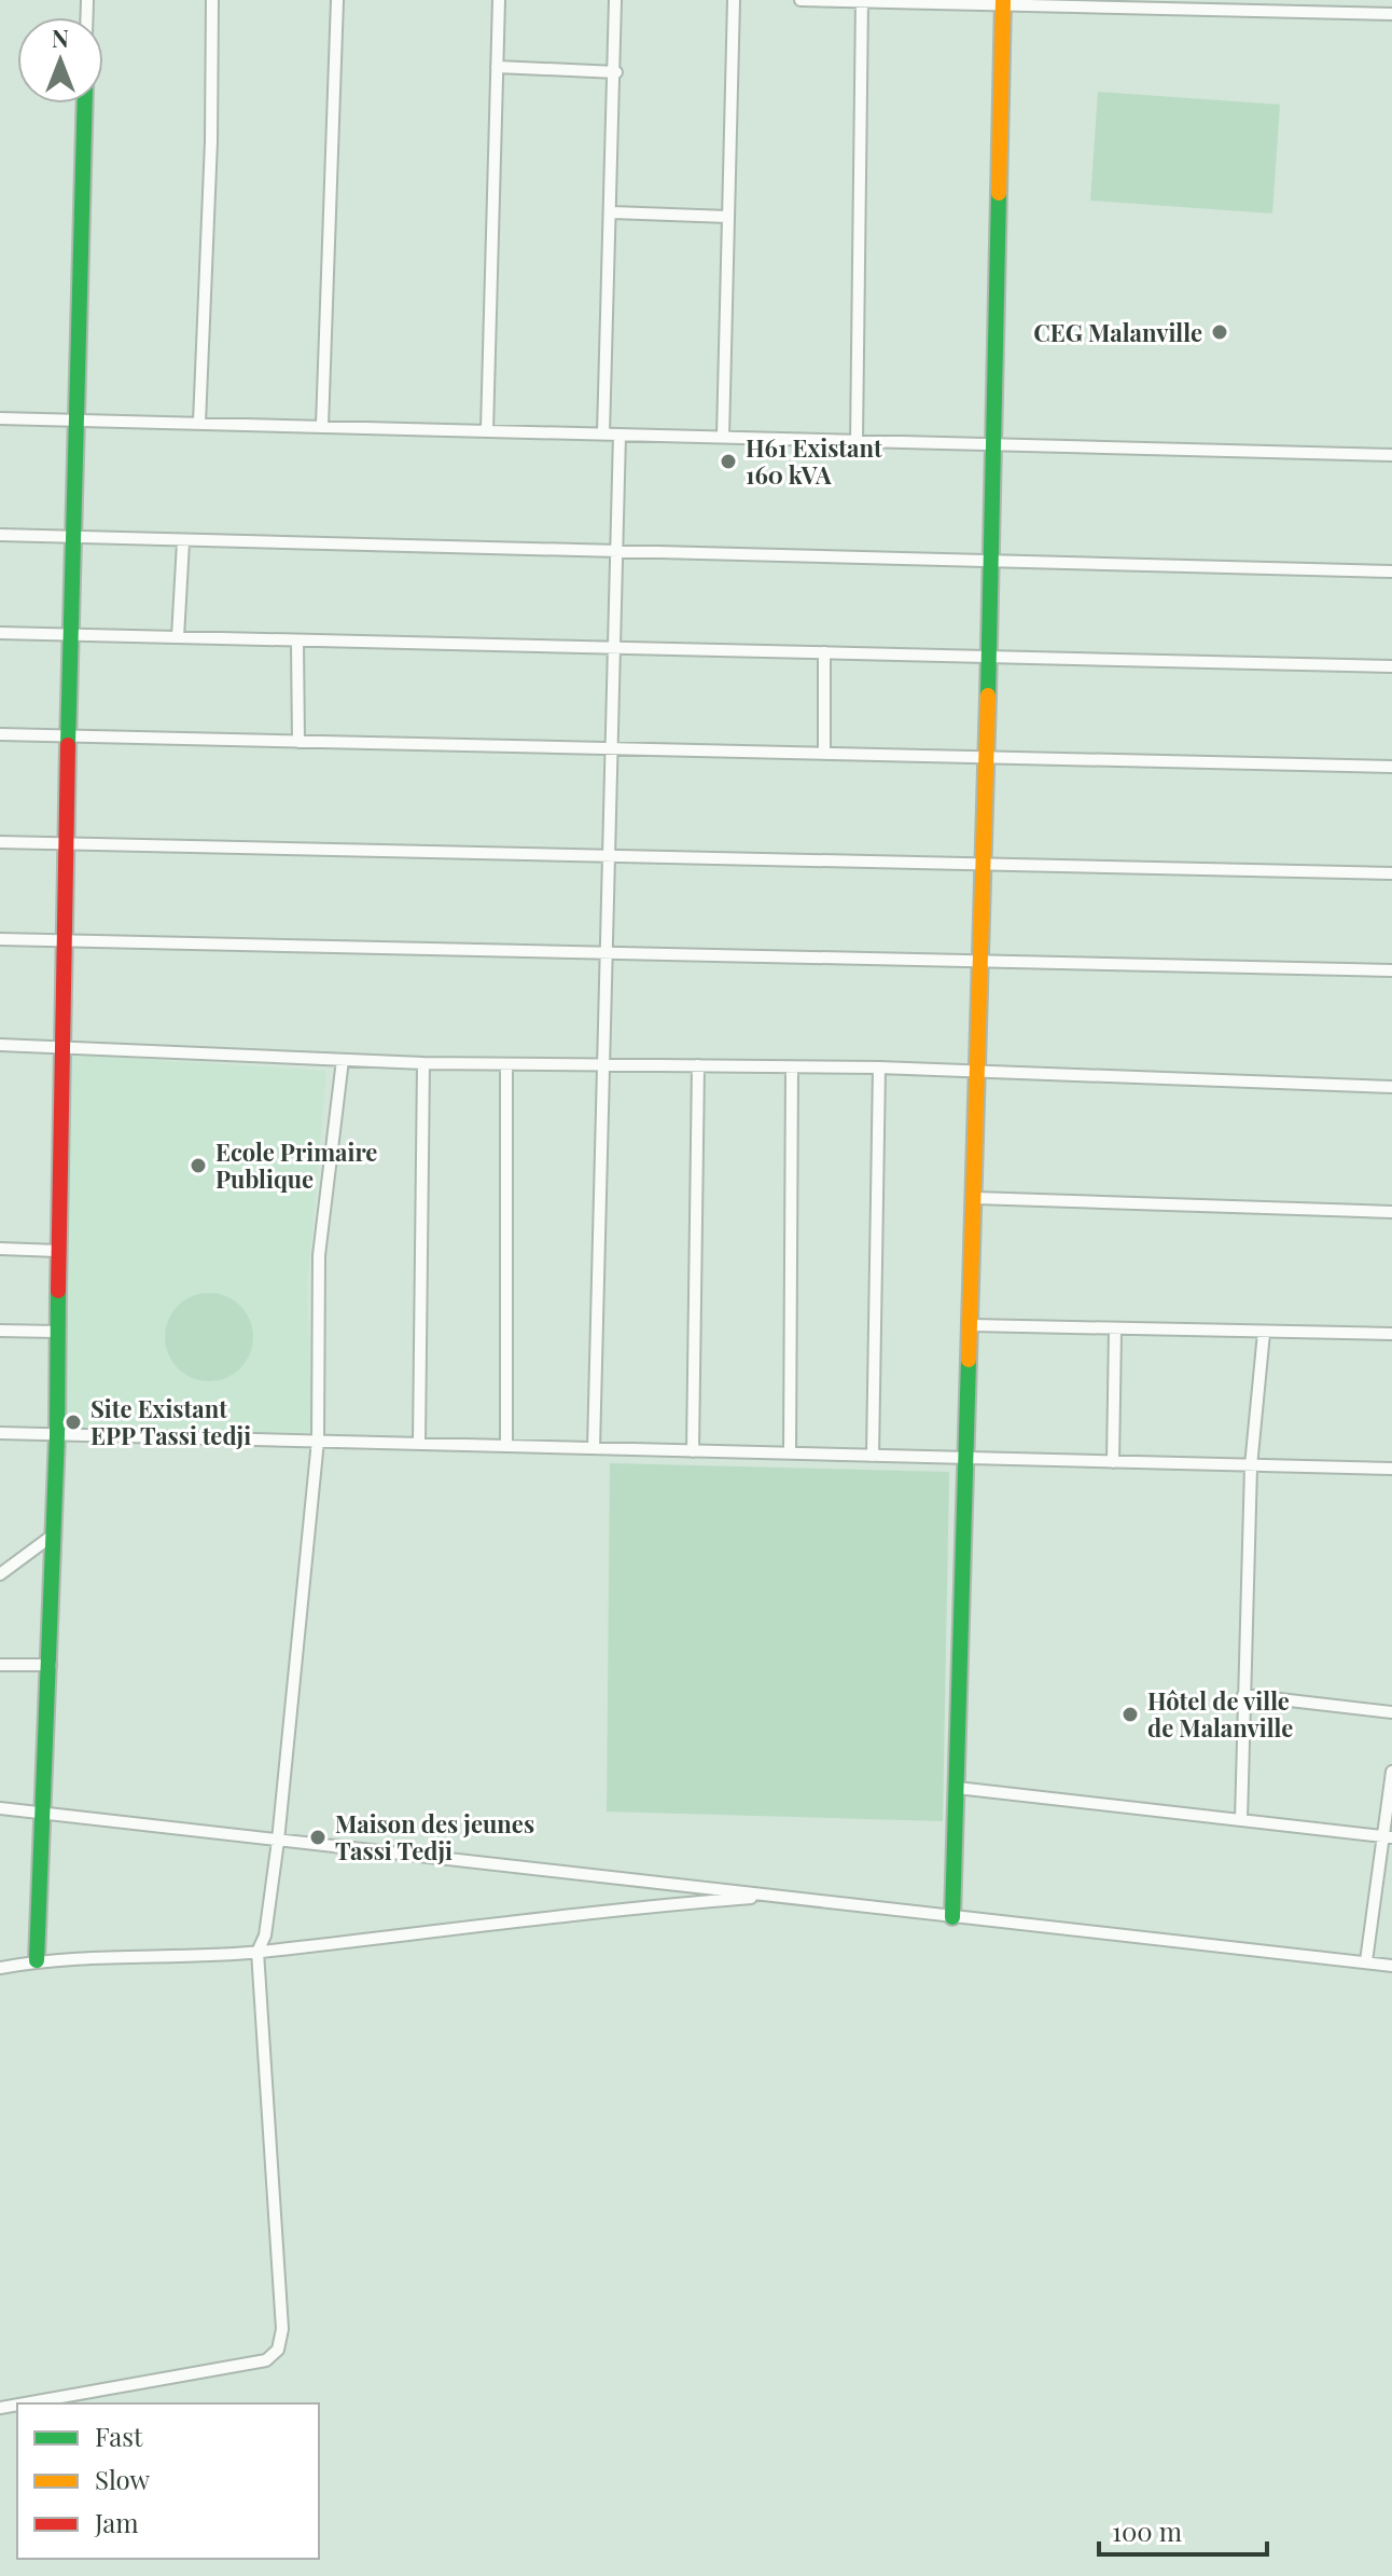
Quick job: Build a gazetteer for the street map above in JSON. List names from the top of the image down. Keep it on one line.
{"places":["CEG Malanville","H61 Existant 160 kVA","Ecole Primaire Publique","Site Existant EPP Tassi tedji","Hôtel de ville de Malanville","Maison des jeunes Tassi Tedji"],"legend":["Fast","Slow","Jam"],"scale_bar":"100 m","north":"top"}
